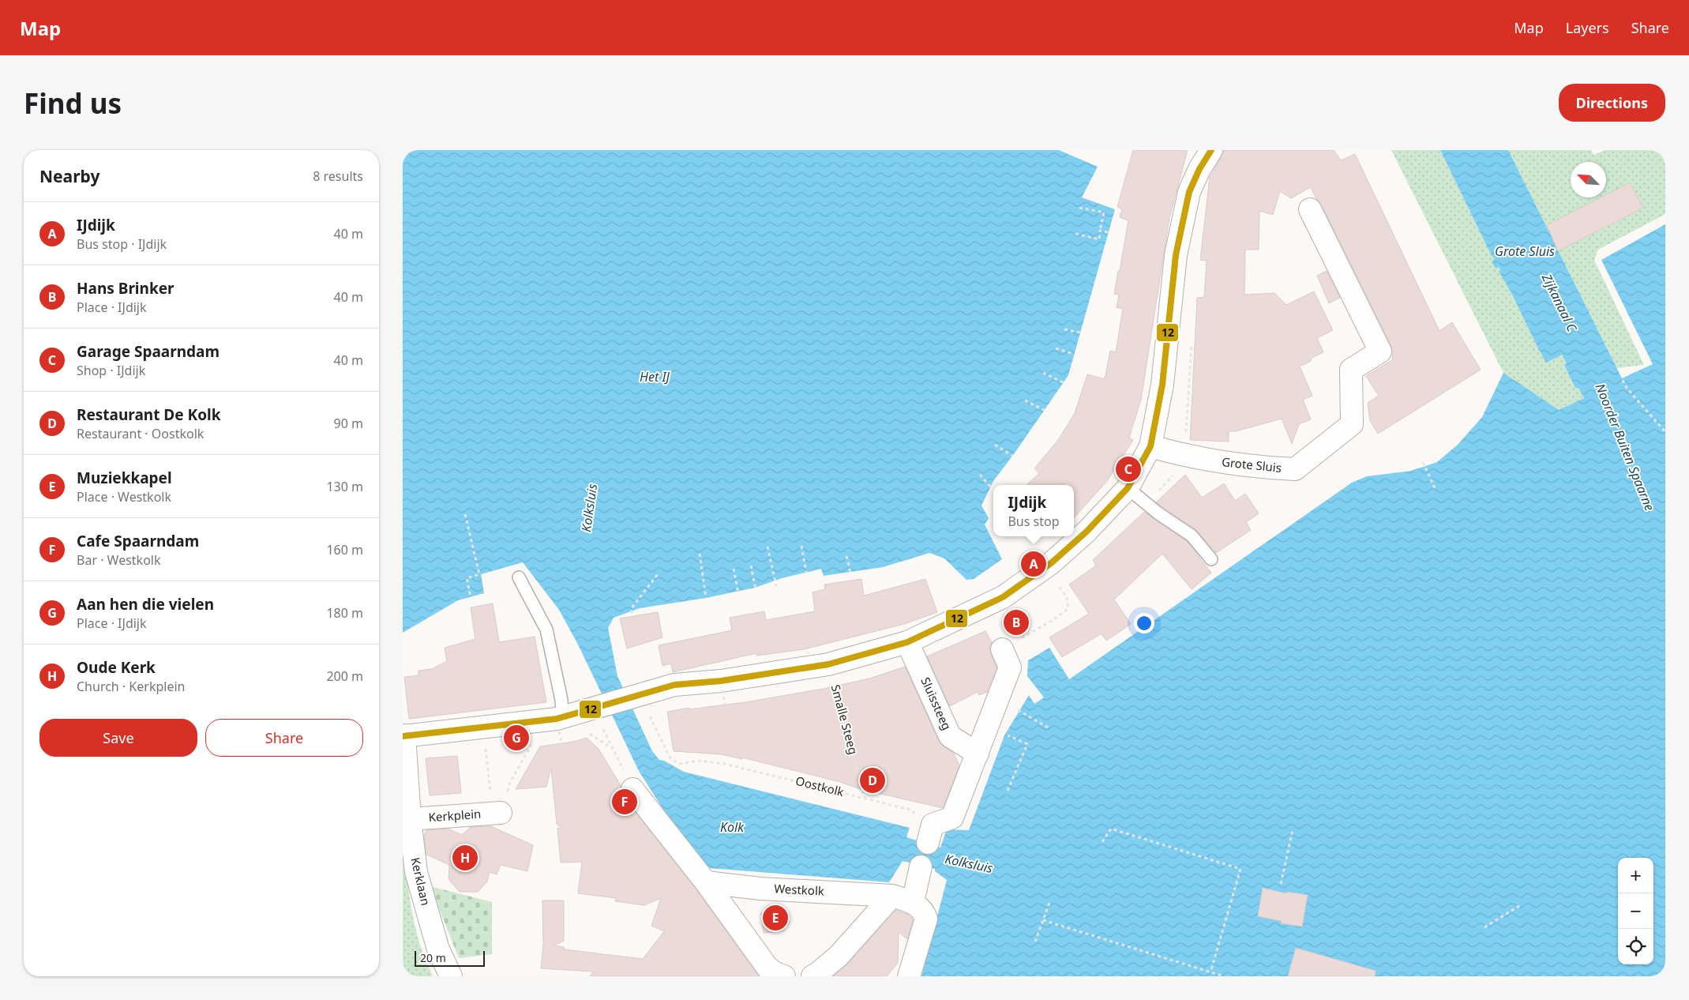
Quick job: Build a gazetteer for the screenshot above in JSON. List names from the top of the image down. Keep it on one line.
{"streets":{"street":["Grote Sluis","Sluissteeg","Kerkplein","Kerklaan","Westkolk"],"path":["Smalle Steeg","Oostkolk"]},"crossings":[["Smalle Steeg","Oostkolk"],["Kerkplein","Kerklaan"]],"water":["Grote Sluis","Zijkanaal C","Het IJ","Noorder Buiten Spaarne","Kolksluis","Kolk"],"lines":["transit line 12"],"scale_bar":"20 m","north":"top left","page":{"header":"Map","nav":["Map","Layers","Share"],"buttons":["Directions",["Save","Share"]],"title":"Find us","heading":["Nearby","8 results"],"list":[{"mark":"A","name":"IJdijk","note":"Bus stop · IJdijk","value":"40 m"},{"mark":"B","name":"Hans Brinker","note":"Place · IJdijk","value":"40 m"},{"mark":"C","name":"Garage Spaarndam","note":"Shop · IJdijk","value":"40 m"},{"mark":"D","name":"Restaurant De Kolk","note":"Restaurant · Oostkolk","value":"90 m"},{"mark":"E","name":"Muziekkapel","note":"Place · Westkolk","value":"130 m"},{"mark":"F","name":"Cafe Spaarndam","note":"Bar · Westkolk","value":"160 m"},{"mark":"G","name":"Aan hen die vielen","note":"Place · IJdijk","value":"180 m"},{"mark":"H","name":"Oude Kerk","note":"Church · Kerkplein","value":"200 m"}],"pins":["C","A","B","G","D","F","H","E"],"popup":["IJdijk","Bus stop"],"map_buttons":["+","−"],"scale":"20 m"}}
